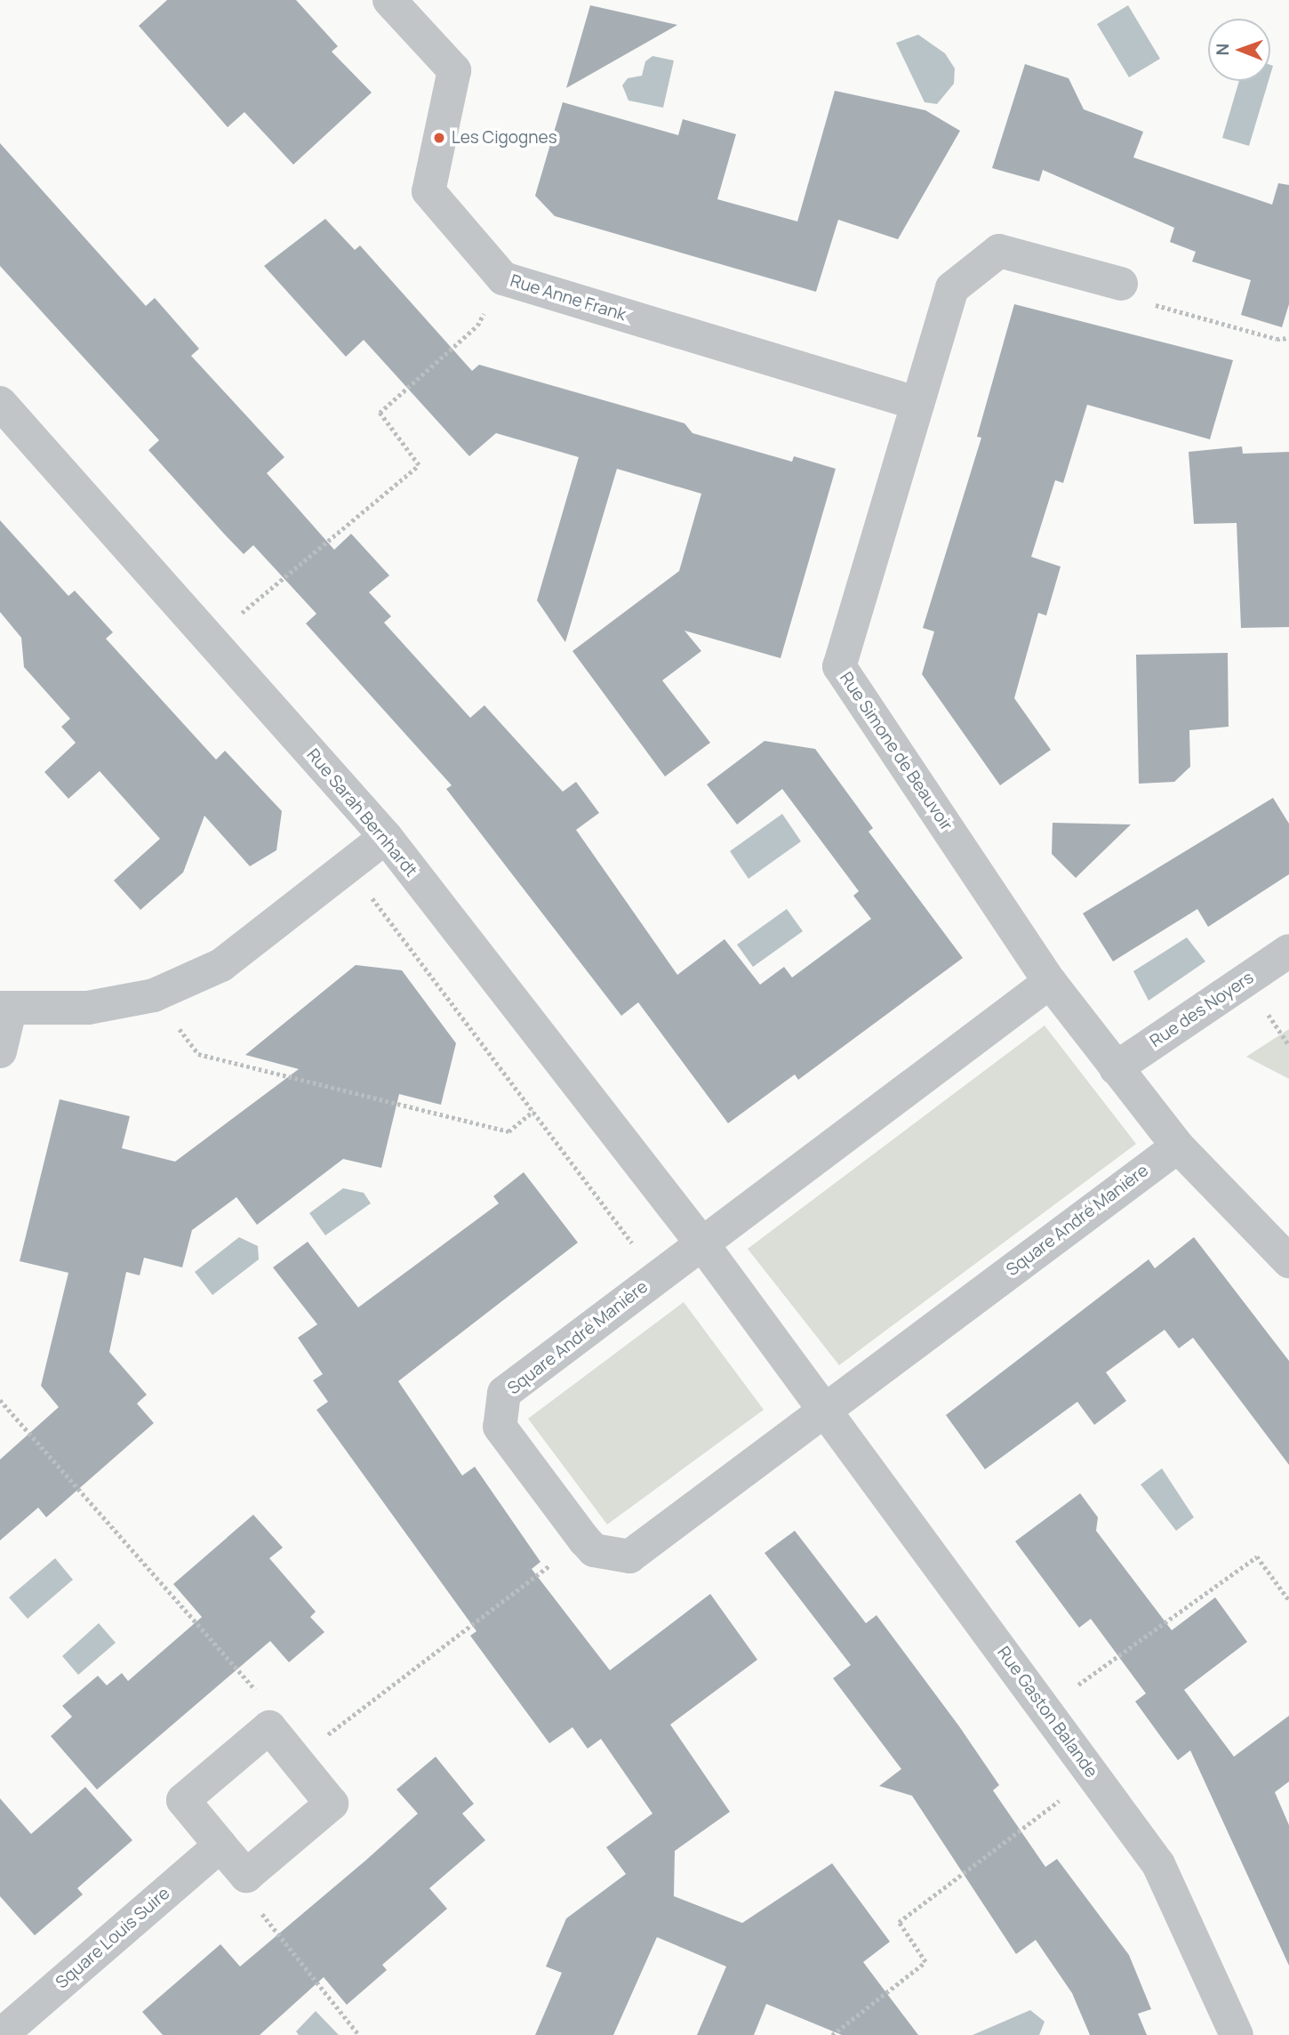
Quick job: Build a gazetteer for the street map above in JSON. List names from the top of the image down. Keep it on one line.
{"streets":{"street":["Rue Anne Frank","Rue Simone de Beauvoir","Rue Sarah Bernhardt","Rue des Noyers","Square André Manière","Rue Gaston Balande","Square Louis Suire"]},"crossings":[["Rue Anne Frank","Rue Simone de Beauvoir"],["Rue Simone de Beauvoir","Rue des Noyers"],["Rue Simone de Beauvoir","Square André Manière"],["Rue Sarah Bernhardt","Square André Manière"],["Rue Sarah Bernhardt","Rue Gaston Balande"],["Square André Manière","Rue Gaston Balande"]],"places":["Les Cigognes"],"north":"left"}
